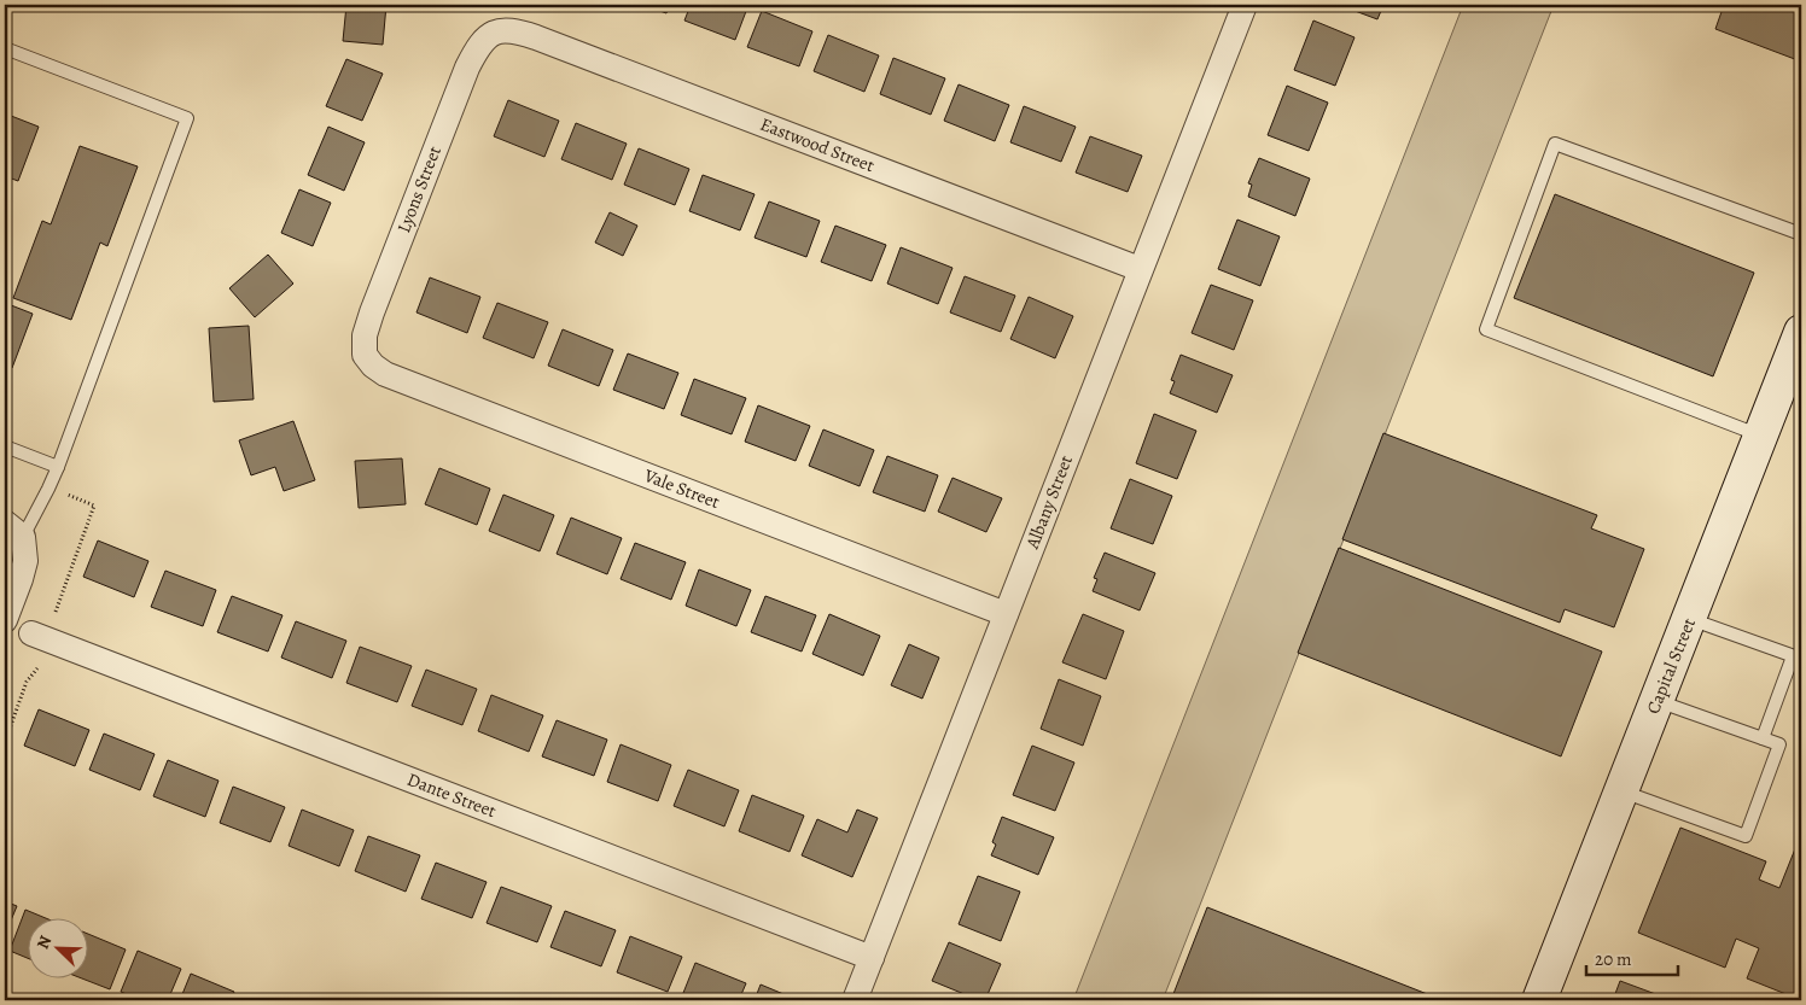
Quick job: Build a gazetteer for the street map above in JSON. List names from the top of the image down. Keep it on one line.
{"streets":{"street":["Eastwood Street","Lyons Street","Vale Street","Albany Street","Capital Street","Dante Street"]},"crossings":[["Eastwood Street","Lyons Street"],["Eastwood Street","Albany Street"],["Lyons Street","Vale Street"],["Vale Street","Albany Street"],["Albany Street","Dante Street"]],"scale_bar":"20 m","north":"top left"}
